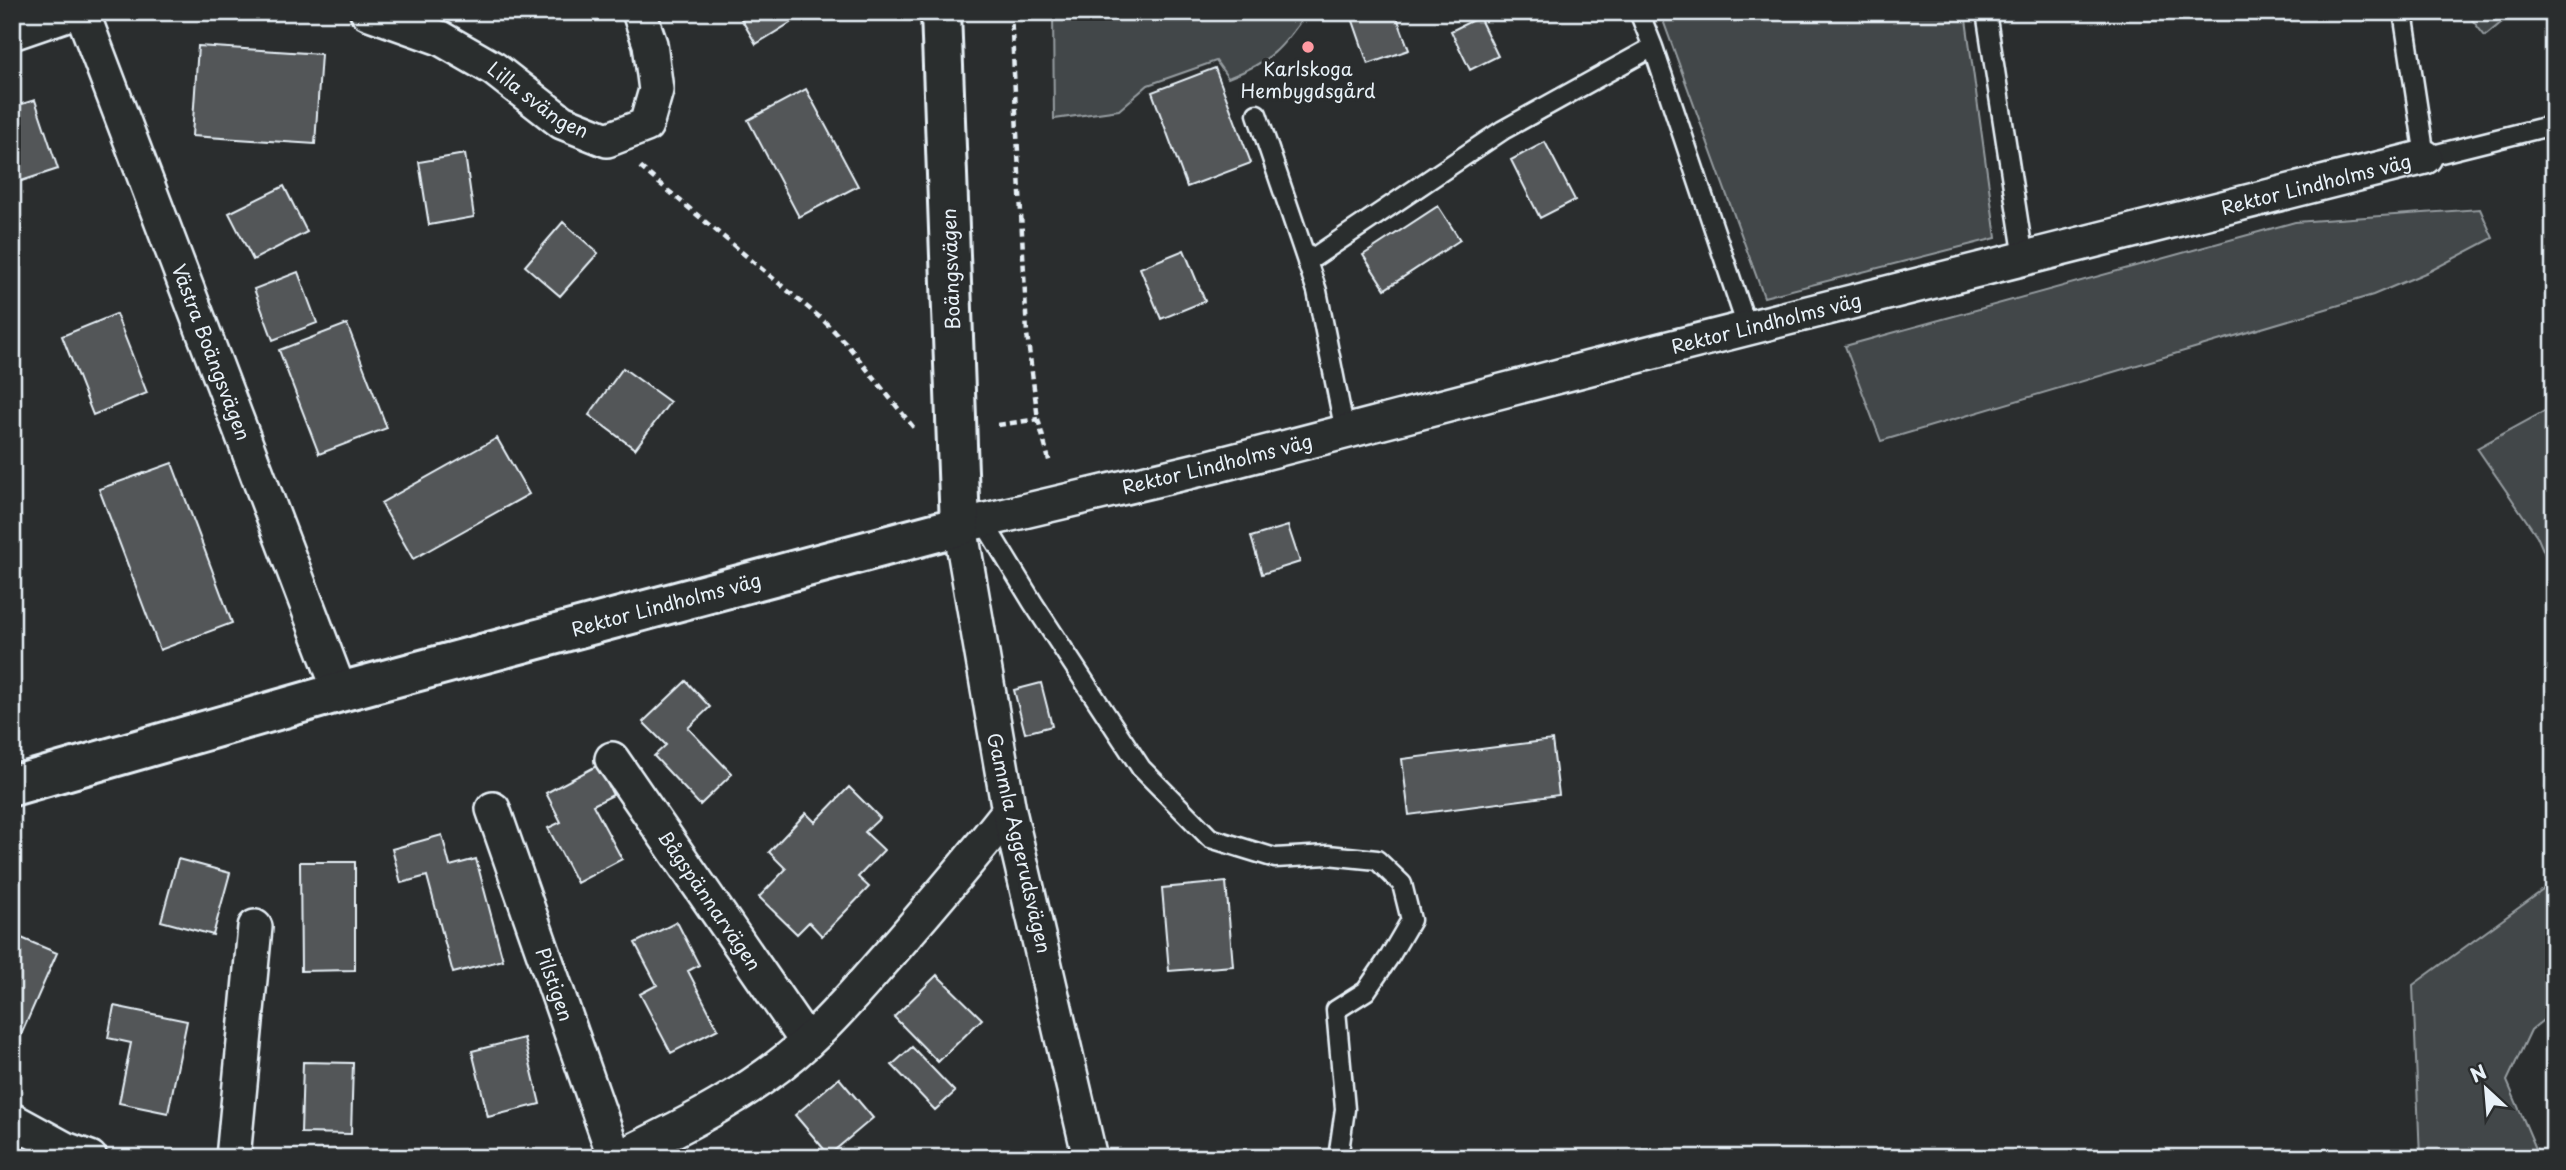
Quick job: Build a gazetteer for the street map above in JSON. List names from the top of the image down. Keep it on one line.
{"streets":{"street":["Lilla svängen","Rektor Lindholms väg","Boängsvägen","Västra Boängsvägen","Gammla Aggerudsvägen","Bågspännarvägen","Pilstigen"]},"crossings":[["Rektor Lindholms väg","Boängsvägen"],["Rektor Lindholms väg","Västra Boängsvägen"],["Rektor Lindholms väg","Gammla Aggerudsvägen"],["Boängsvägen","Gammla Aggerudsvägen"]],"places":["Karlskoga Hembygdsgård"],"north":"top left"}
